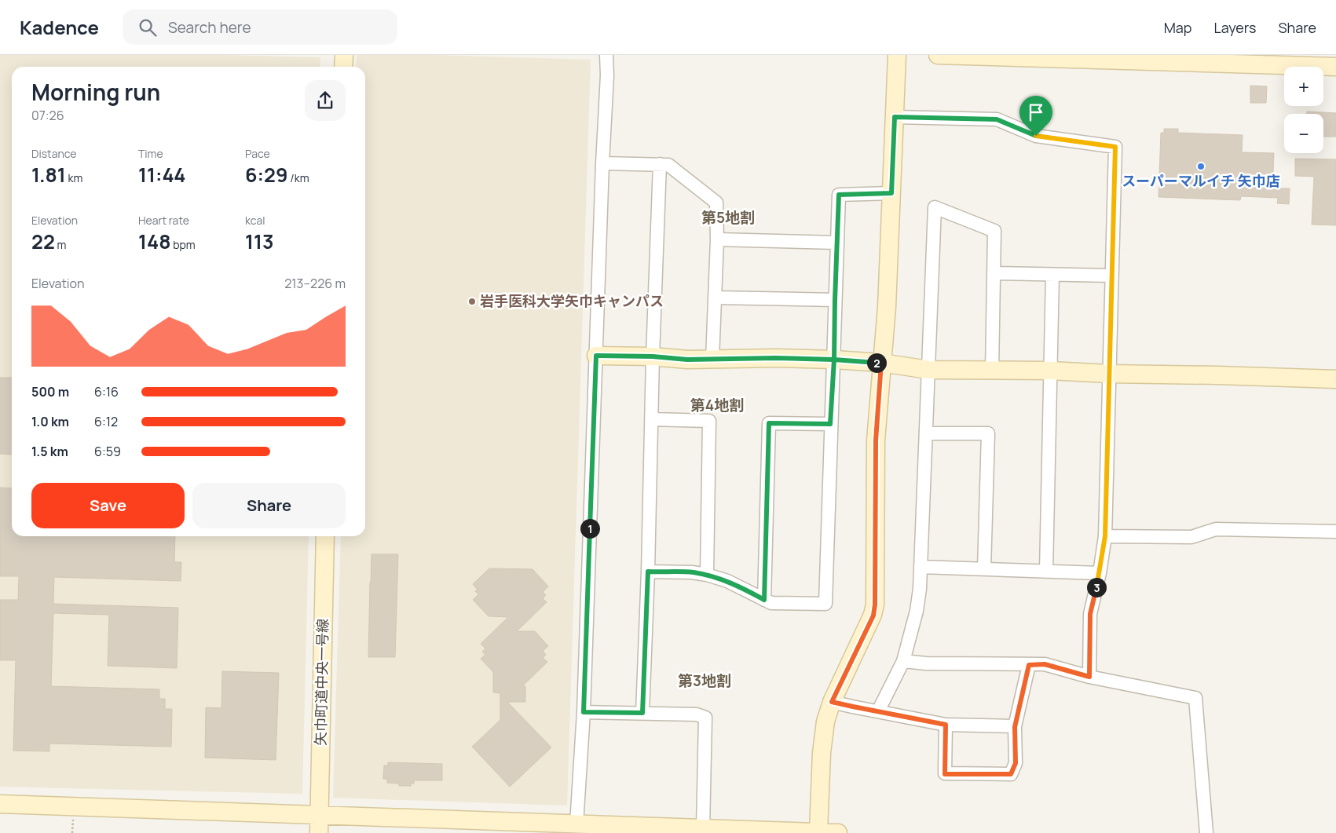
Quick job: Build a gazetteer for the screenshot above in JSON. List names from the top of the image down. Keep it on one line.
{"streets":{"street":["矢巾町道中央一号線"]},"districts":["第5地割","第4地割","第3地割"],"places":["スーパーマルイチ 矢巾店","岩手医科大学矢巾キャンパス"],"page":{"header":"Kadence","search":"Search here","nav":["Map","Layers","Share"],"map_buttons":["+","−"],"heading":["Morning run","07:26"],"stats":[["Distance","1.81 km"],["Time","11:44"],["Pace","6:29 /km"],["Elevation","22 m"],["Heart rate","148 bpm"],["kcal","113"]],"chart":["Elevation","213–226 m"],"pins":["2","1","3"],"list":[{"name":"500 m","note":"6:16"},{"name":"1.0 km","note":"6:12"},{"name":"1.5 km","note":"6:59"}],"buttons":["Save","Share"]}}
